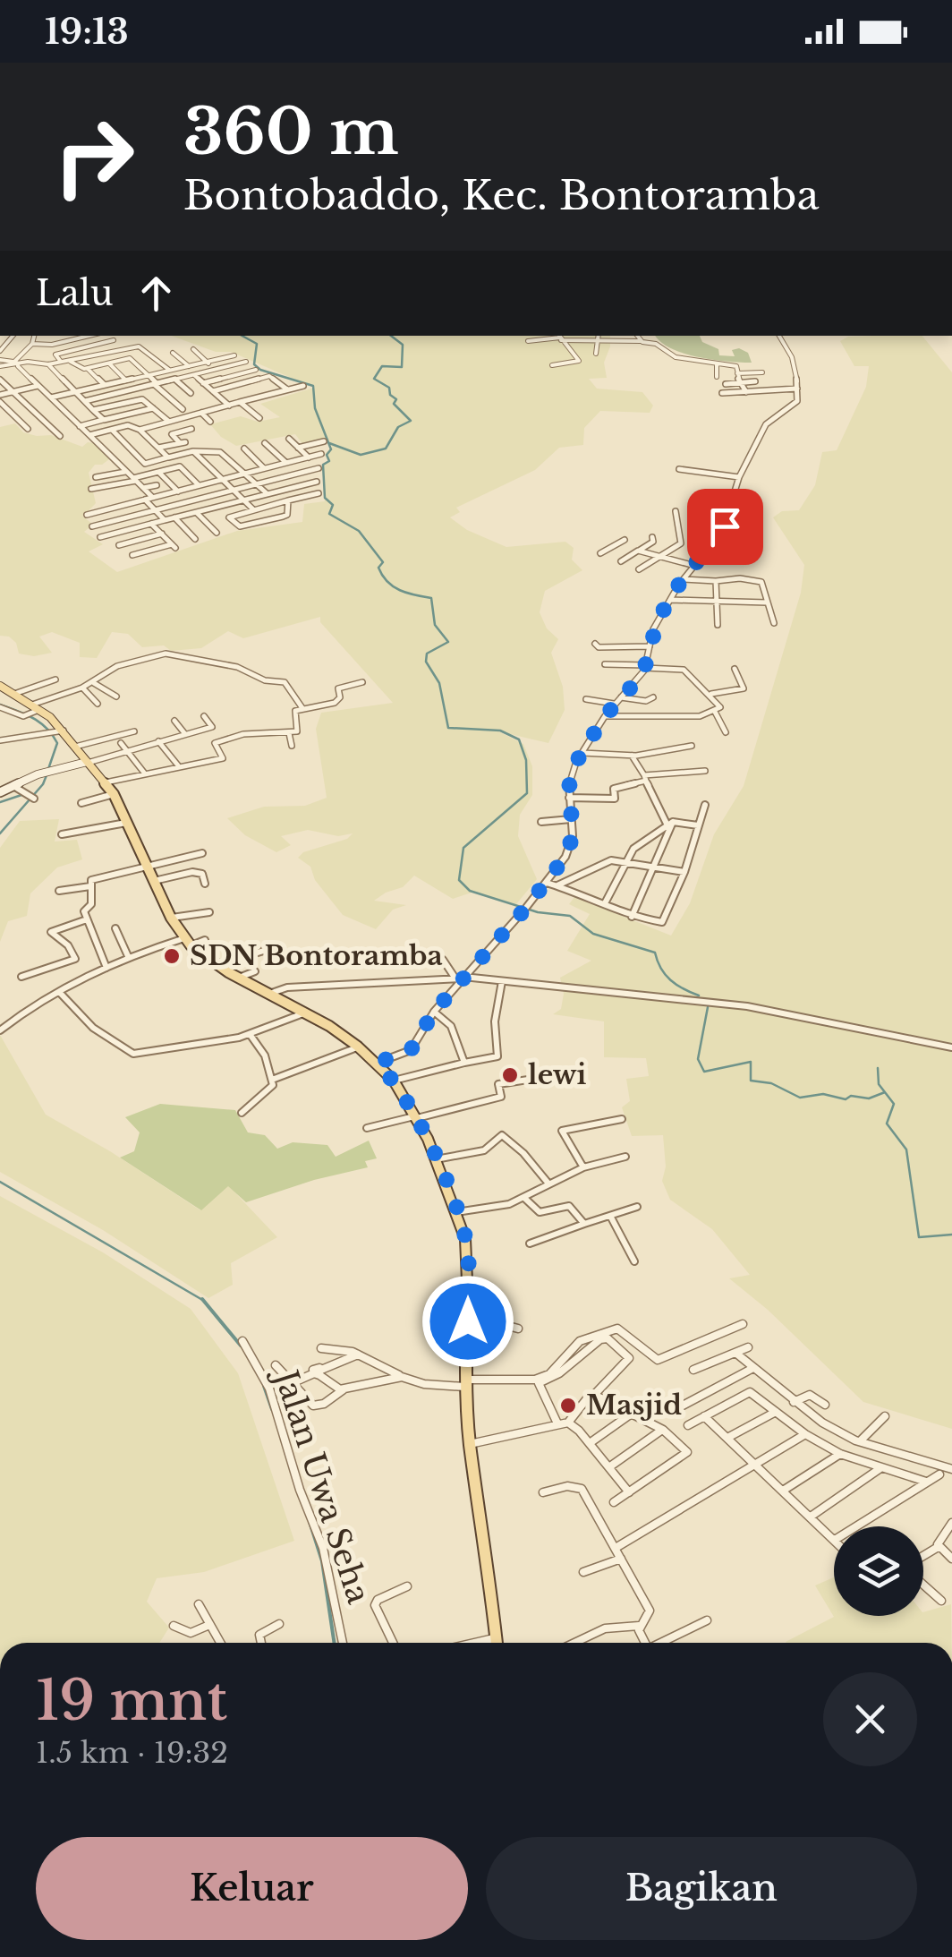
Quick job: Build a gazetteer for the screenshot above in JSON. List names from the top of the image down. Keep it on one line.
{"streets":{"street":["Jalan Uwa Seha"]},"places":["SDN Bontoramba","lewi","Masjid"],"page":{"status":"19:13","turn":["360 m","Bontobaddo, Kec. Bontoramba"],"then":"Lalu","heading":["19 mnt","1.5 km · 19:32"],"buttons":["Keluar","Bagikan"]}}
